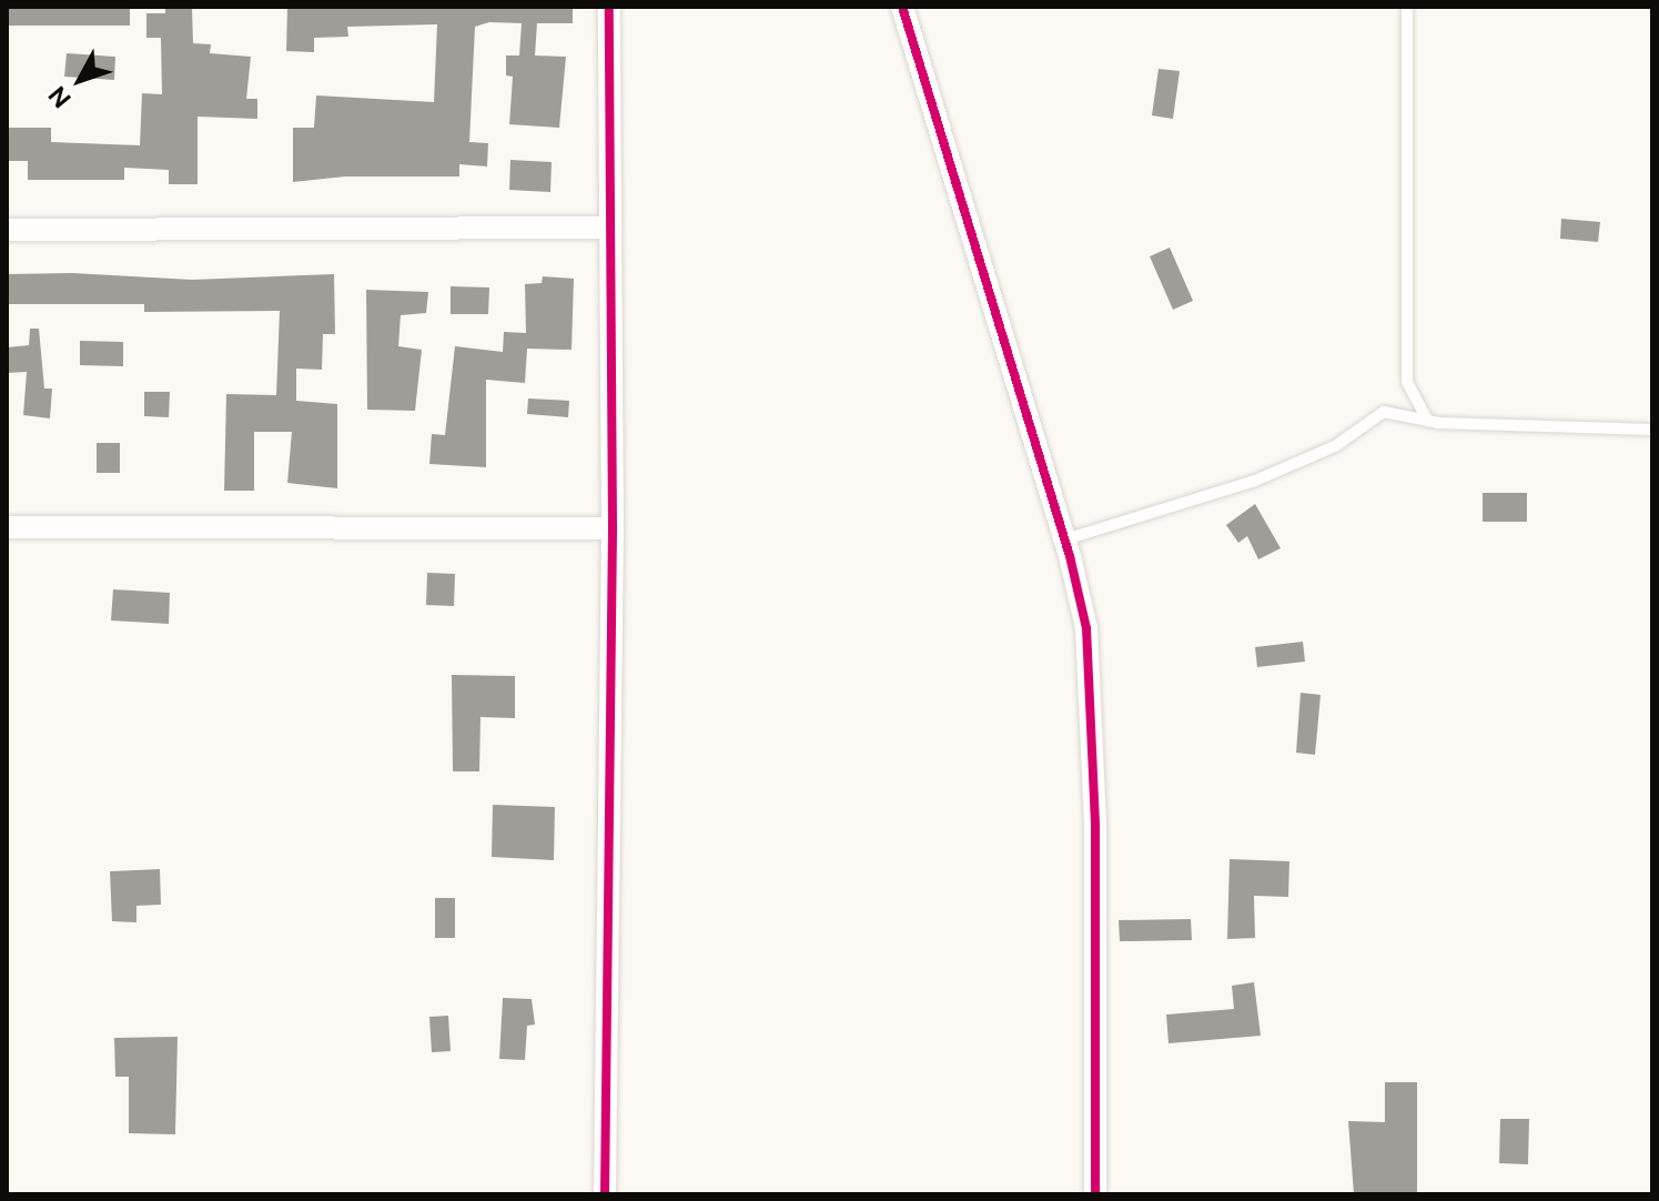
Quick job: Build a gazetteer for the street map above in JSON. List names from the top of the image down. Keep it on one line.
{"north":"bottom left"}
